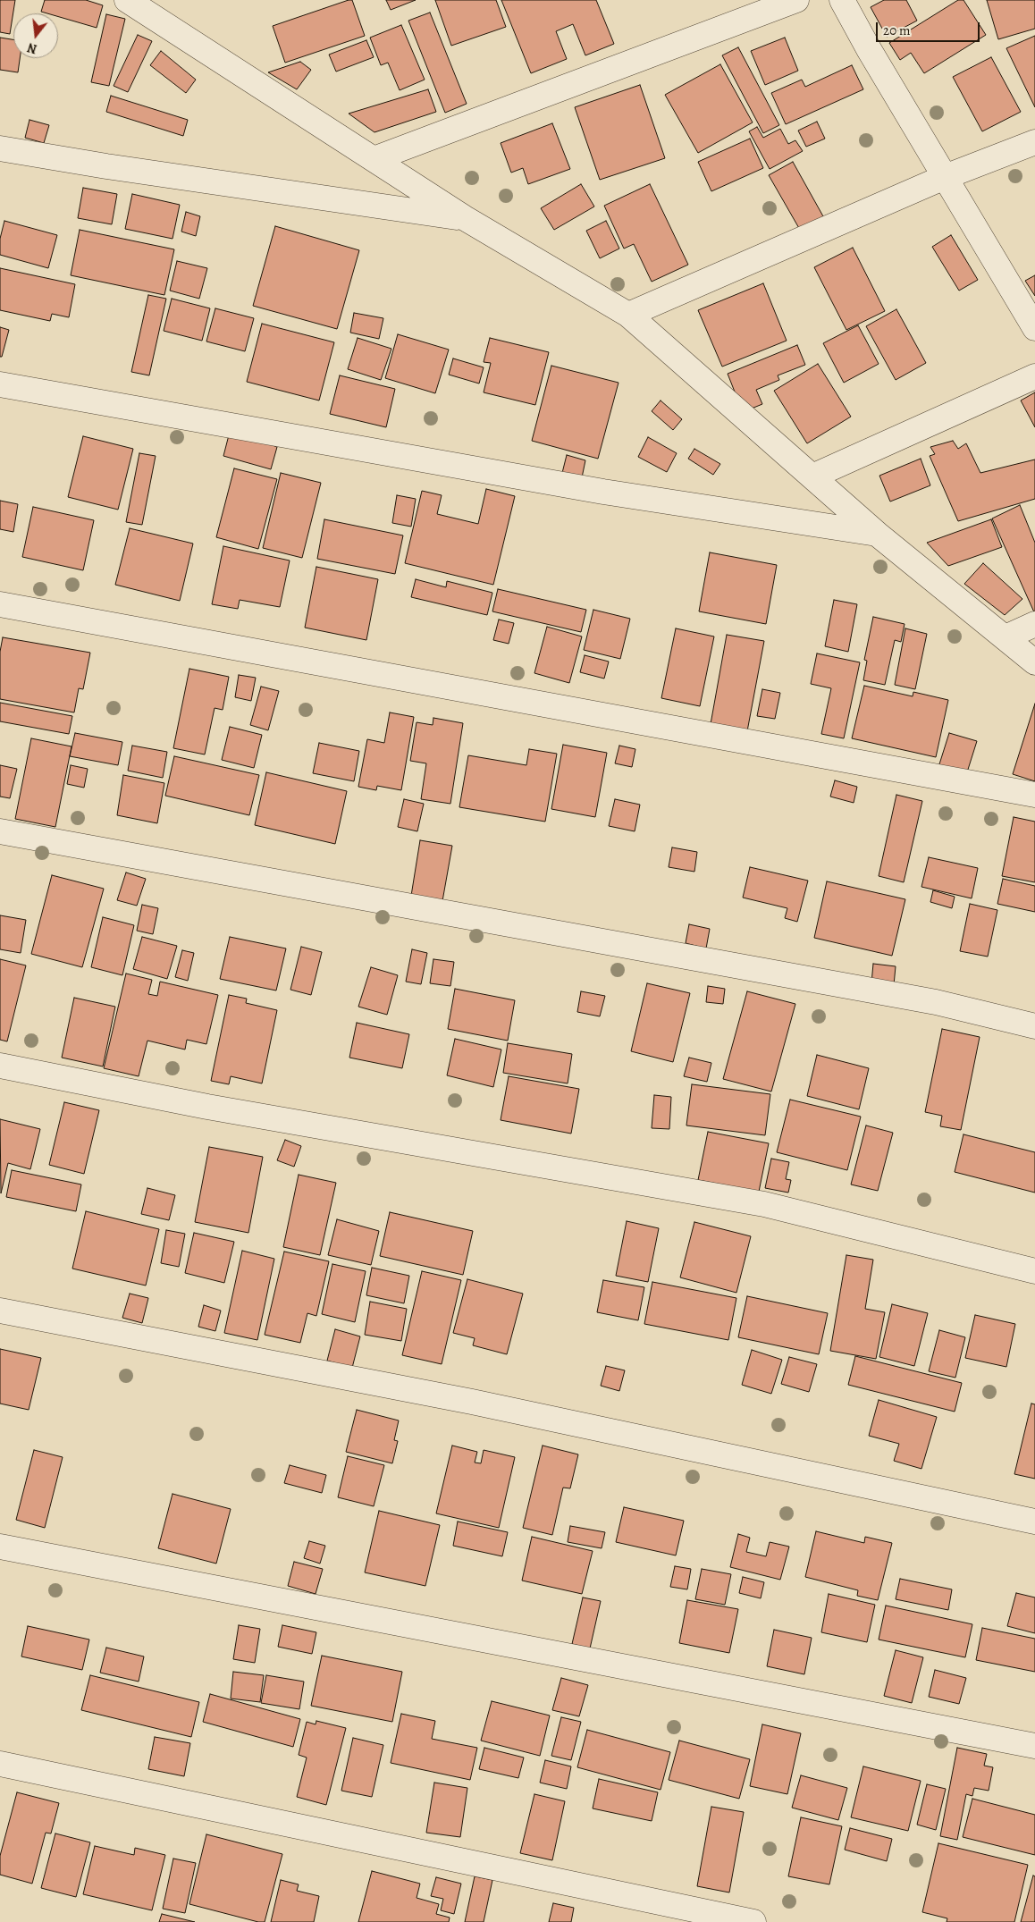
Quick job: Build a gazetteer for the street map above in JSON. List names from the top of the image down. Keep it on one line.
{"scale_bar":"20 m","north":"bottom"}
